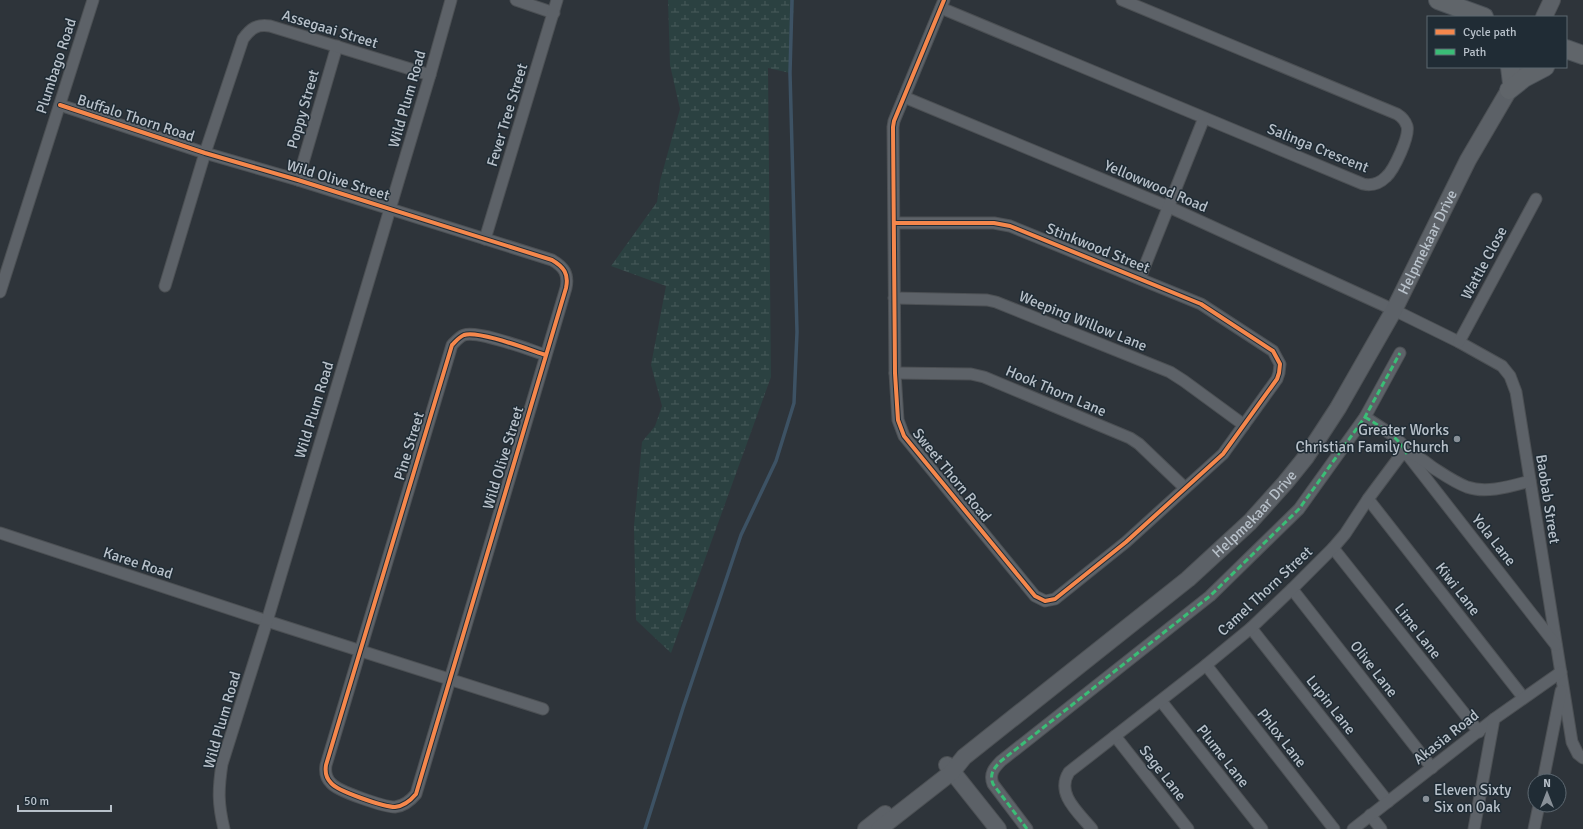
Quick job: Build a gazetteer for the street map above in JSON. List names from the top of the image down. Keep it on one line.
{"streets":{"street":["Assegaai Street","Plumbago Road","Wild Plum Road","Poppy Street","Fever Tree Street","Buffalo Thorn Road","Salinga Crescent","Wild Olive Street","Yellowwood Road","Helpmekaar Drive","Stinkwood Street","Wattle Close","Weeping Willow Lane","Hook Thorn Lane","Pine Street","Sweet Thorn Road","Baobab Street","Yola Lane","Karee Road","Kiwi Lane","Camel Thorn Street","Lime Lane","Olive Lane","Lupin Lane","Akasia Road","Phlox Lane","Plume Lane","Sage Lane"]},"crossings":[["Assegaai Street","Wild Plum Road"],["Assegaai Street","Poppy Street"],["Assegaai Street","Buffalo Thorn Road"],["Assegaai Street","Wild Olive Street"],["Plumbago Road","Buffalo Thorn Road"],["Wild Plum Road","Wild Olive Street"],["Wild Plum Road","Karee Road"],["Poppy Street","Wild Olive Street"],["Fever Tree Street","Wild Olive Street"],["Buffalo Thorn Road","Wild Olive Street"],["Salinga Crescent","Sweet Thorn Road"],["Wild Olive Street","Pine Street"],["Wild Olive Street","Karee Road"],["Yellowwood Road","Helpmekaar Drive"],["Yellowwood Road","Sweet Thorn Road"],["Yellowwood Road","Baobab Street"],["Helpmekaar Drive","Baobab Street"],["Stinkwood Street","Sweet Thorn Road"],["Wattle Close","Baobab Street"],["Weeping Willow Lane","Sweet Thorn Road"],["Hook Thorn Lane","Sweet Thorn Road"],["Pine Street","Karee Road"],["Baobab Street","Yola Lane"],["Baobab Street","Akasia Road"],["Yola Lane","Camel Thorn Street"],["Kiwi Lane","Camel Thorn Street"],["Kiwi Lane","Akasia Road"],["Camel Thorn Street","Lime Lane"],["Camel Thorn Street","Olive Lane"],["Camel Thorn Street","Lupin Lane"],["Camel Thorn Street","Phlox Lane"],["Camel Thorn Street","Plume Lane"],["Camel Thorn Street","Sage Lane"],["Lime Lane","Akasia Road"],["Olive Lane","Akasia Road"],["Lupin Lane","Akasia Road"]],"places":["Greater Works Christian Family Church","Eleven Sixty Six on Oak"],"legend":["Cycle path","Path"],"scale_bar":"50 m","north":"top"}
